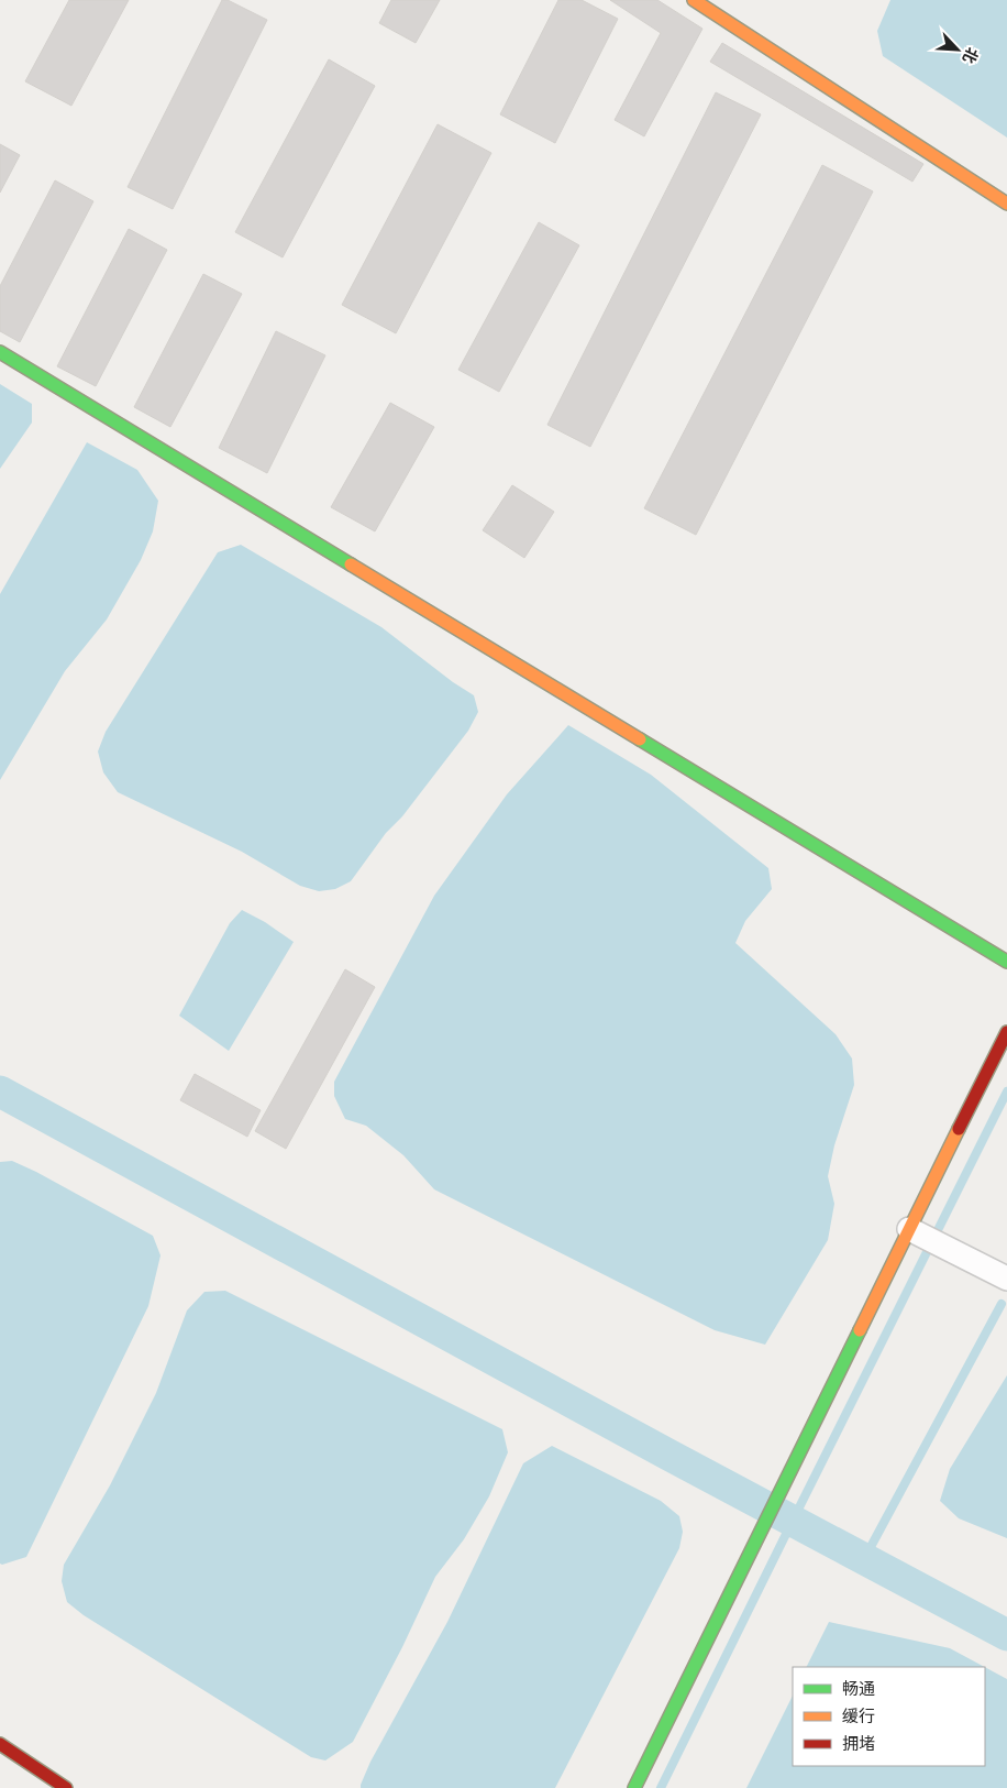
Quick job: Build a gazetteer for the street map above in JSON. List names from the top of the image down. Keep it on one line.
{"legend":["畅通","缓行","拥堵"],"north":"bottom right"}
